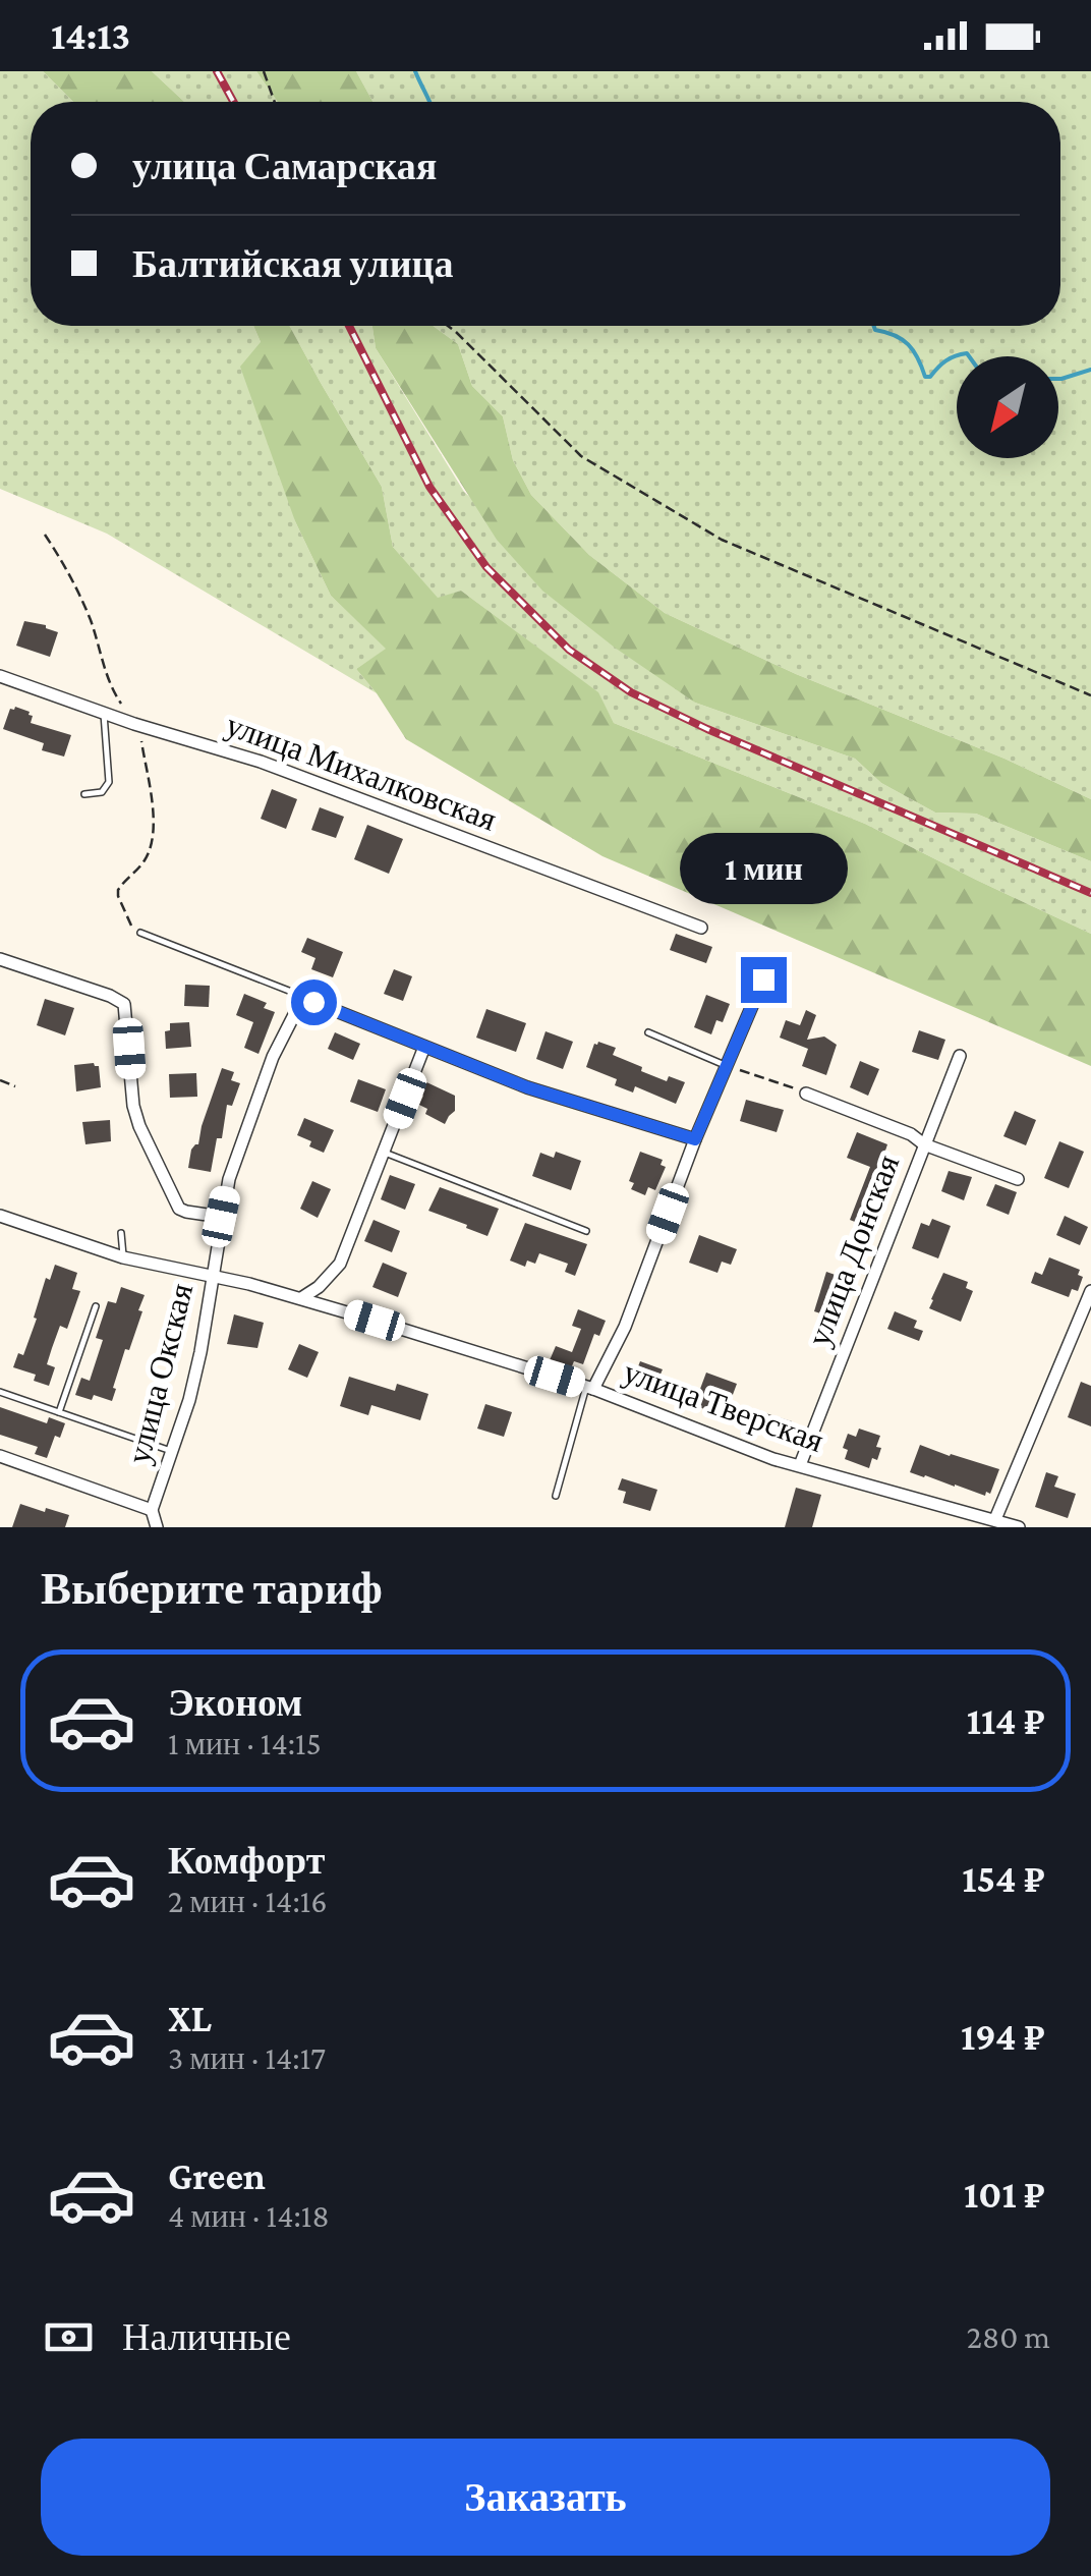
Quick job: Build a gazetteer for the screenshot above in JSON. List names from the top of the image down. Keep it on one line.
{"streets":{"street":["улица Михалковская","улица Донская","улица Окская","улица Тверская"]},"crossings":[["улица Донская","улица Тверская"],["улица Окская","улица Тверская"]],"north":"bottom left","page":{"status":"14:13","banner":["улица Самарская","Балтийская улица"],"bubble":"1 мин","heading":"Выберите тариф","list":[{"name":"Эконом","note":"1 мин · 14:15","value":"114 ₽"},{"name":"Комфорт","note":"2 мин · 14:16","value":"154 ₽"},{"name":"XL","note":"3 мин · 14:17","value":"194 ₽"},{"name":"Green","note":"4 мин · 14:18","value":"101 ₽"}],"pay":["Наличные","280 m"],"buttons":"Заказать"}}
